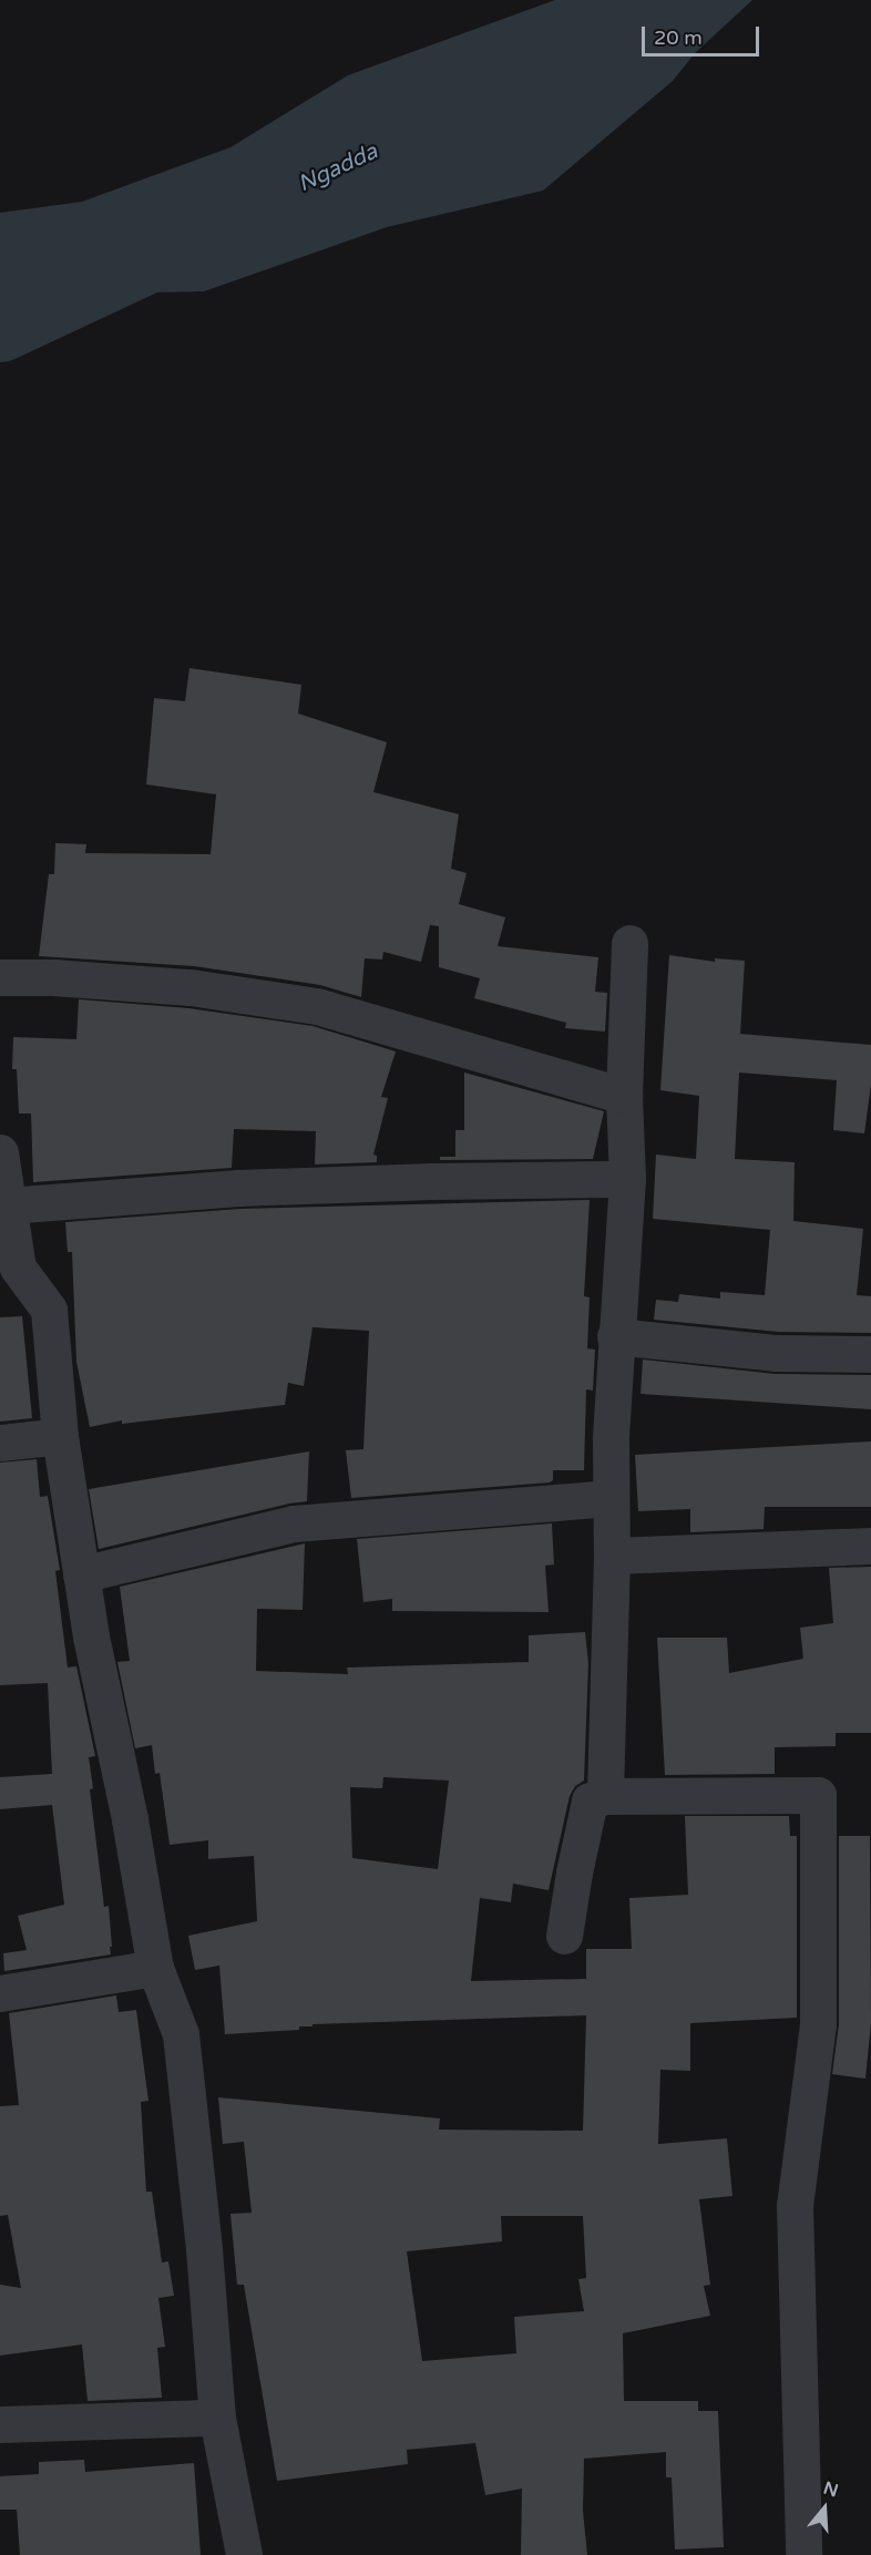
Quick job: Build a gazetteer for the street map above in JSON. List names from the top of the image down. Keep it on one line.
{"water":["Ngadda"],"scale_bar":"20 m","north":"top"}
